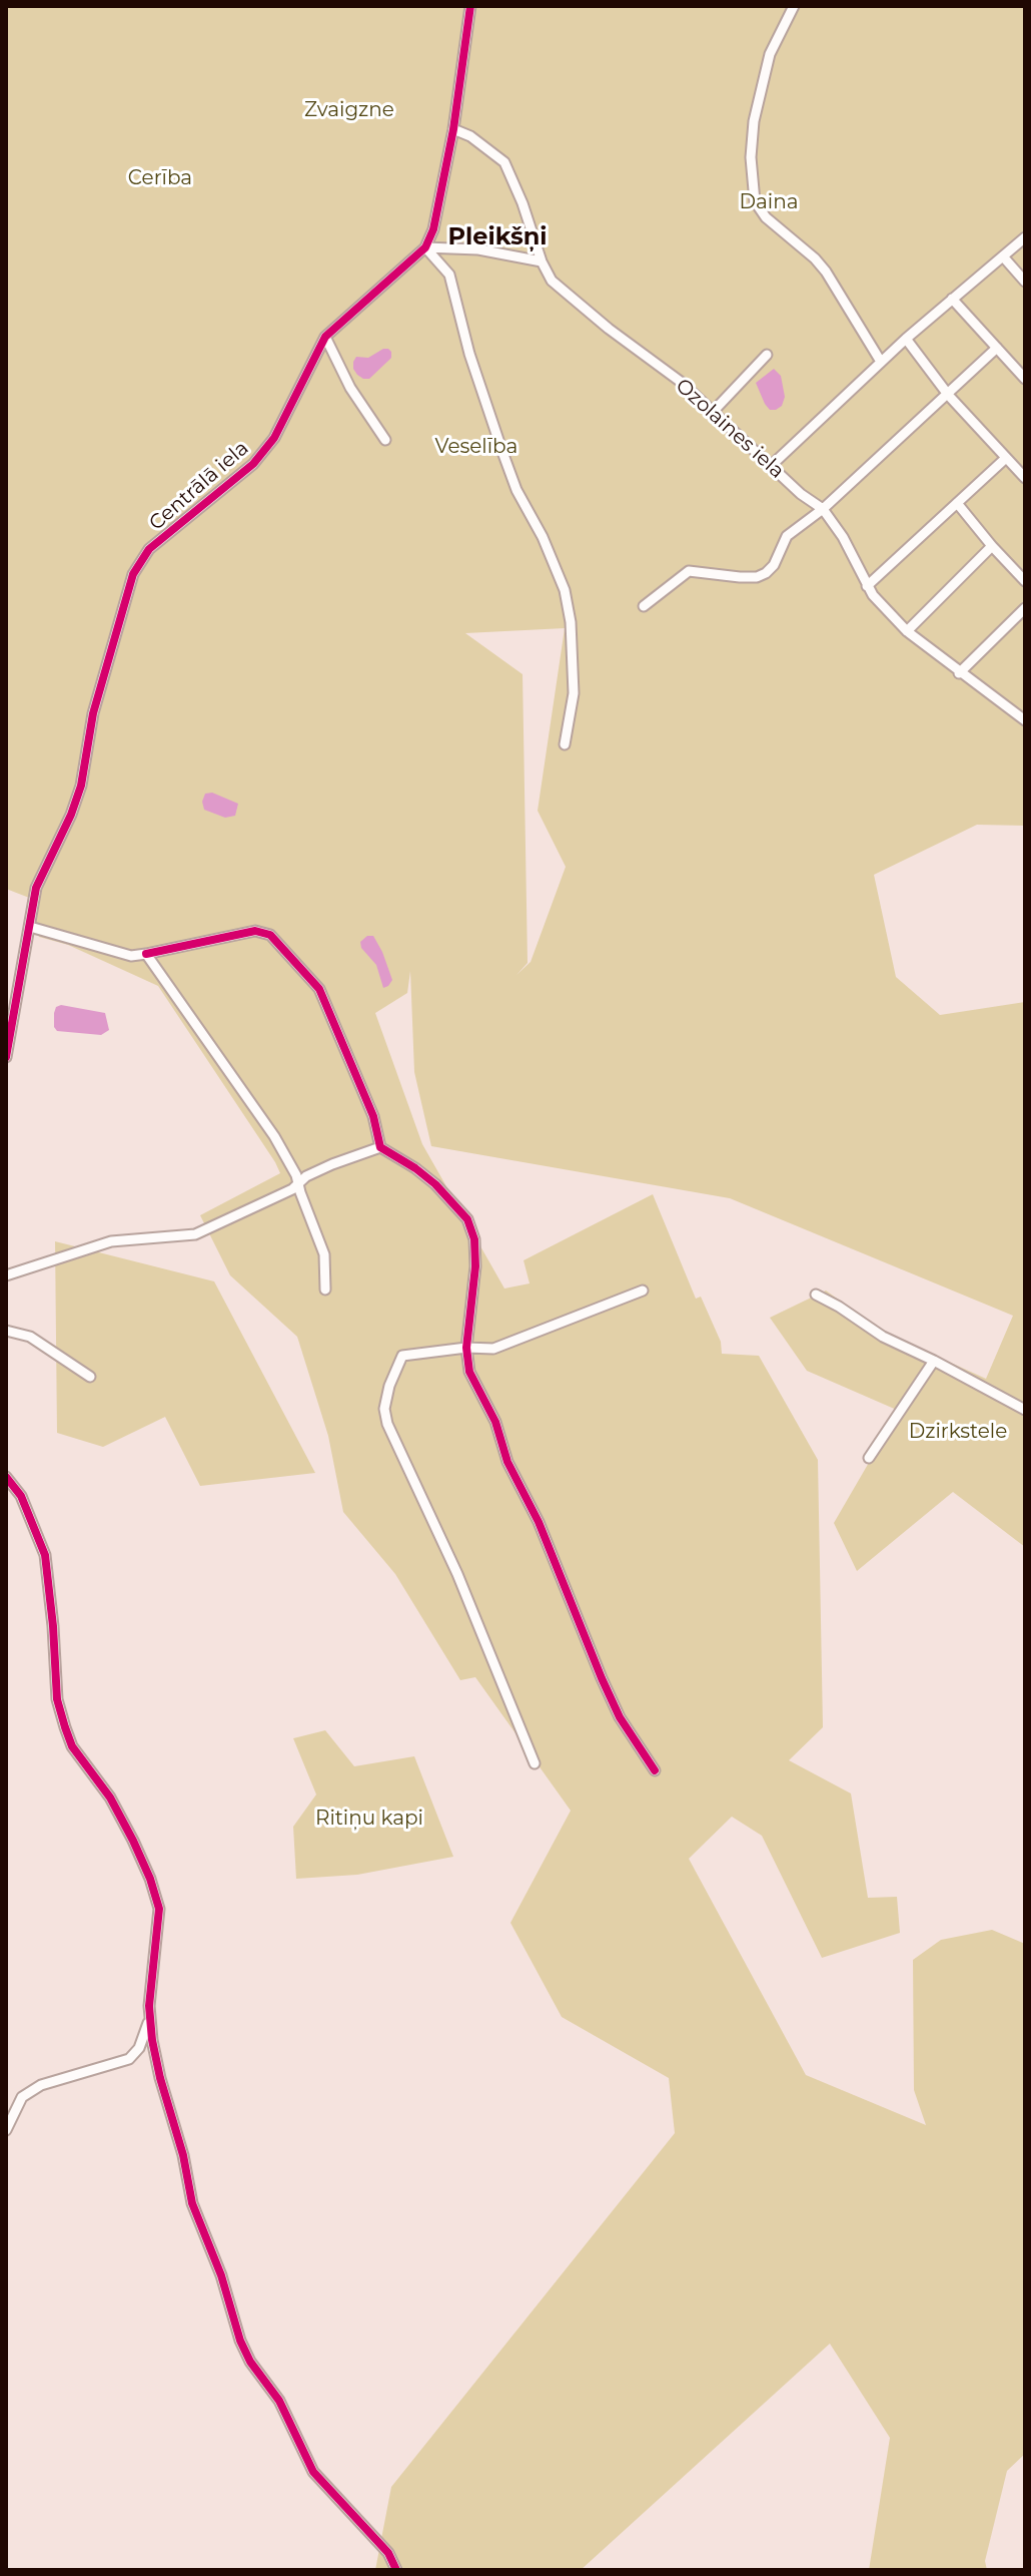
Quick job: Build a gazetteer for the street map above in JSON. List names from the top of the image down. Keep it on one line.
{"streets":{"street":["Ozolaines iela","Centrālā iela"]},"districts":["Pleikšņi"],"parks":["Zvaigzne","Cerība","Daina","Veselība","Dzirkstele","Ritiņu kapi"]}
